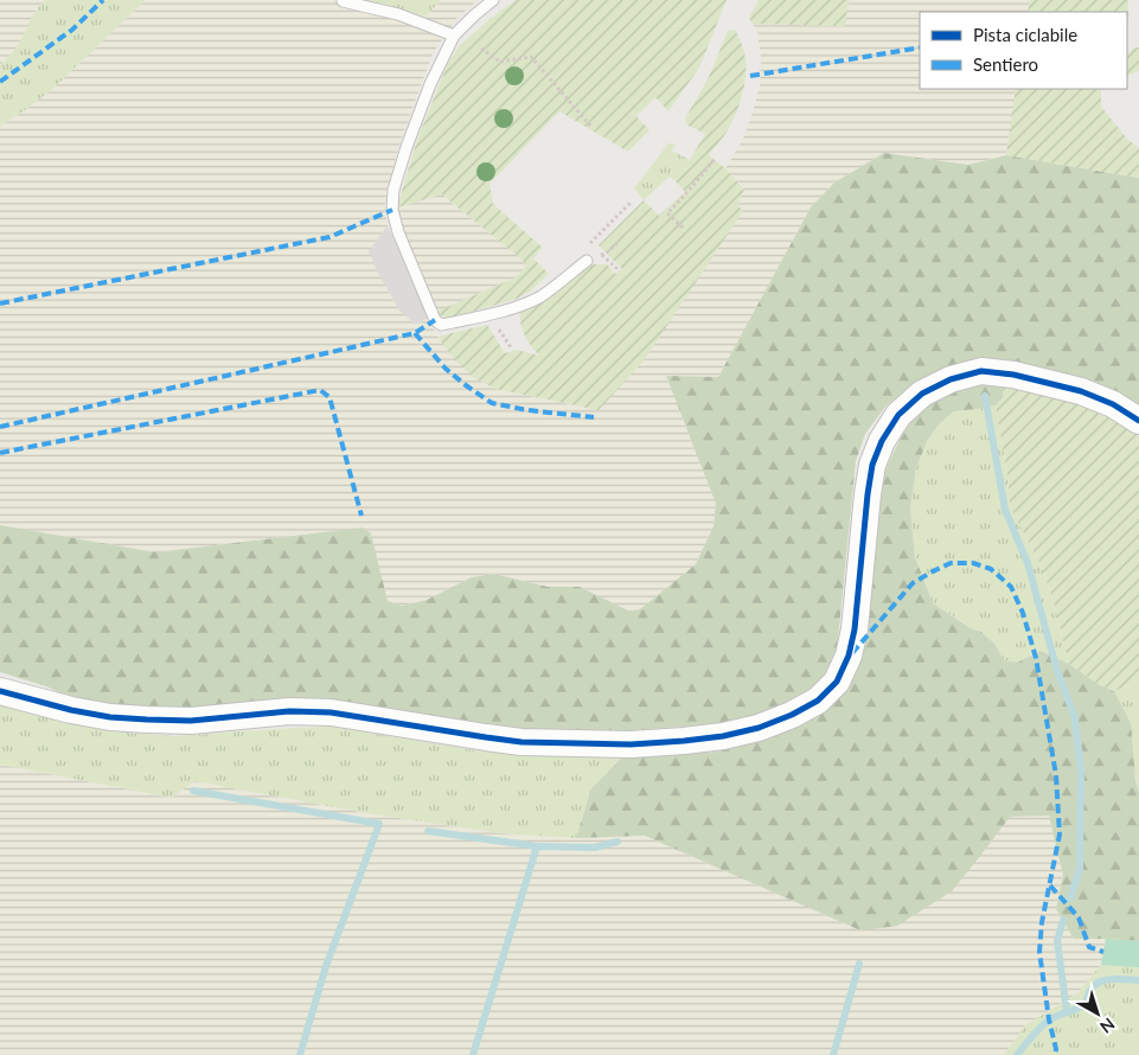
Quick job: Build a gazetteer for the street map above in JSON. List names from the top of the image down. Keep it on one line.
{"legend":["Pista ciclabile","Sentiero"],"north":"bottom right"}
